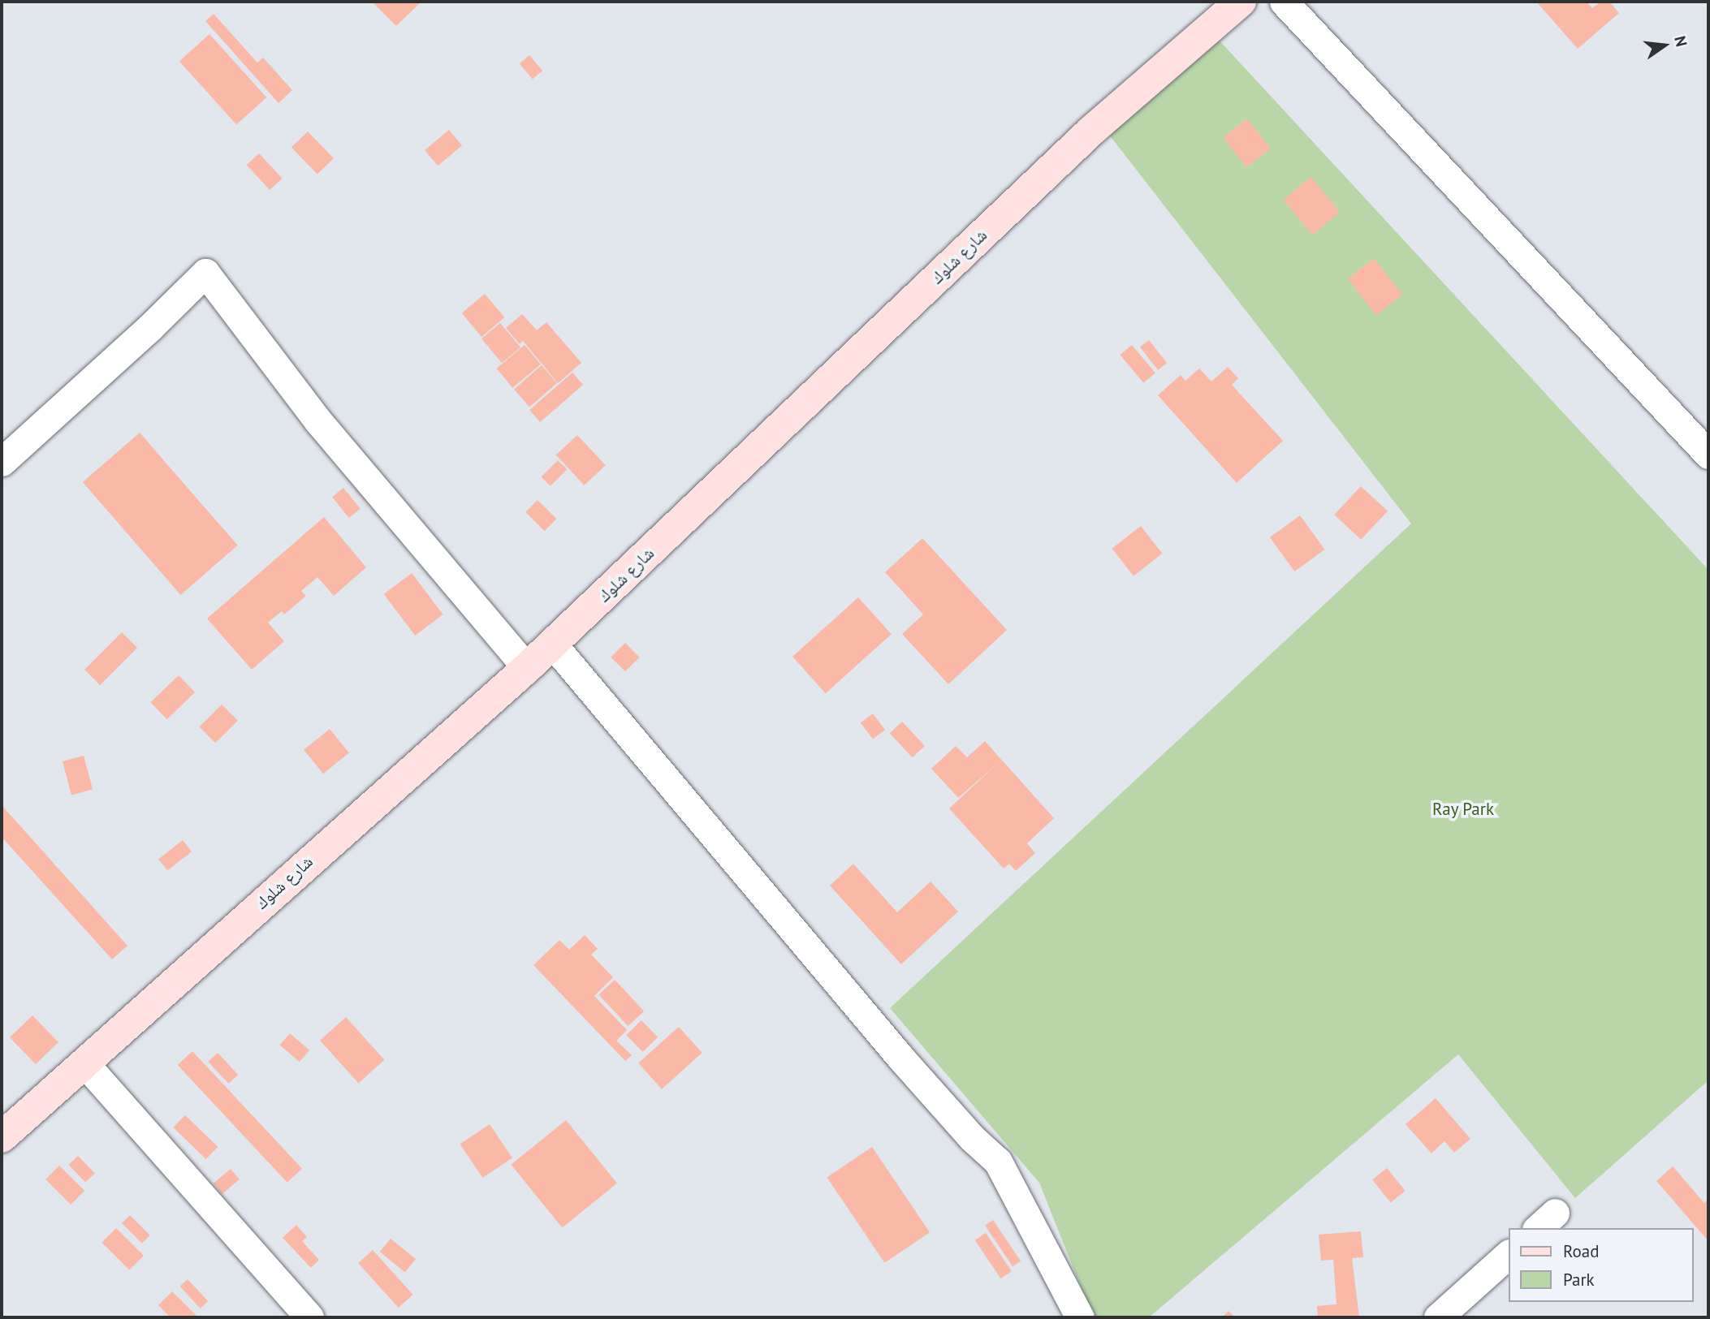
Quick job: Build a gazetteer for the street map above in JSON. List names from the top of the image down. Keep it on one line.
{"streets":{"street":["شارع شلوك"]},"parks":["Ray Park"],"legend":["Road","Park"],"north":"right"}
